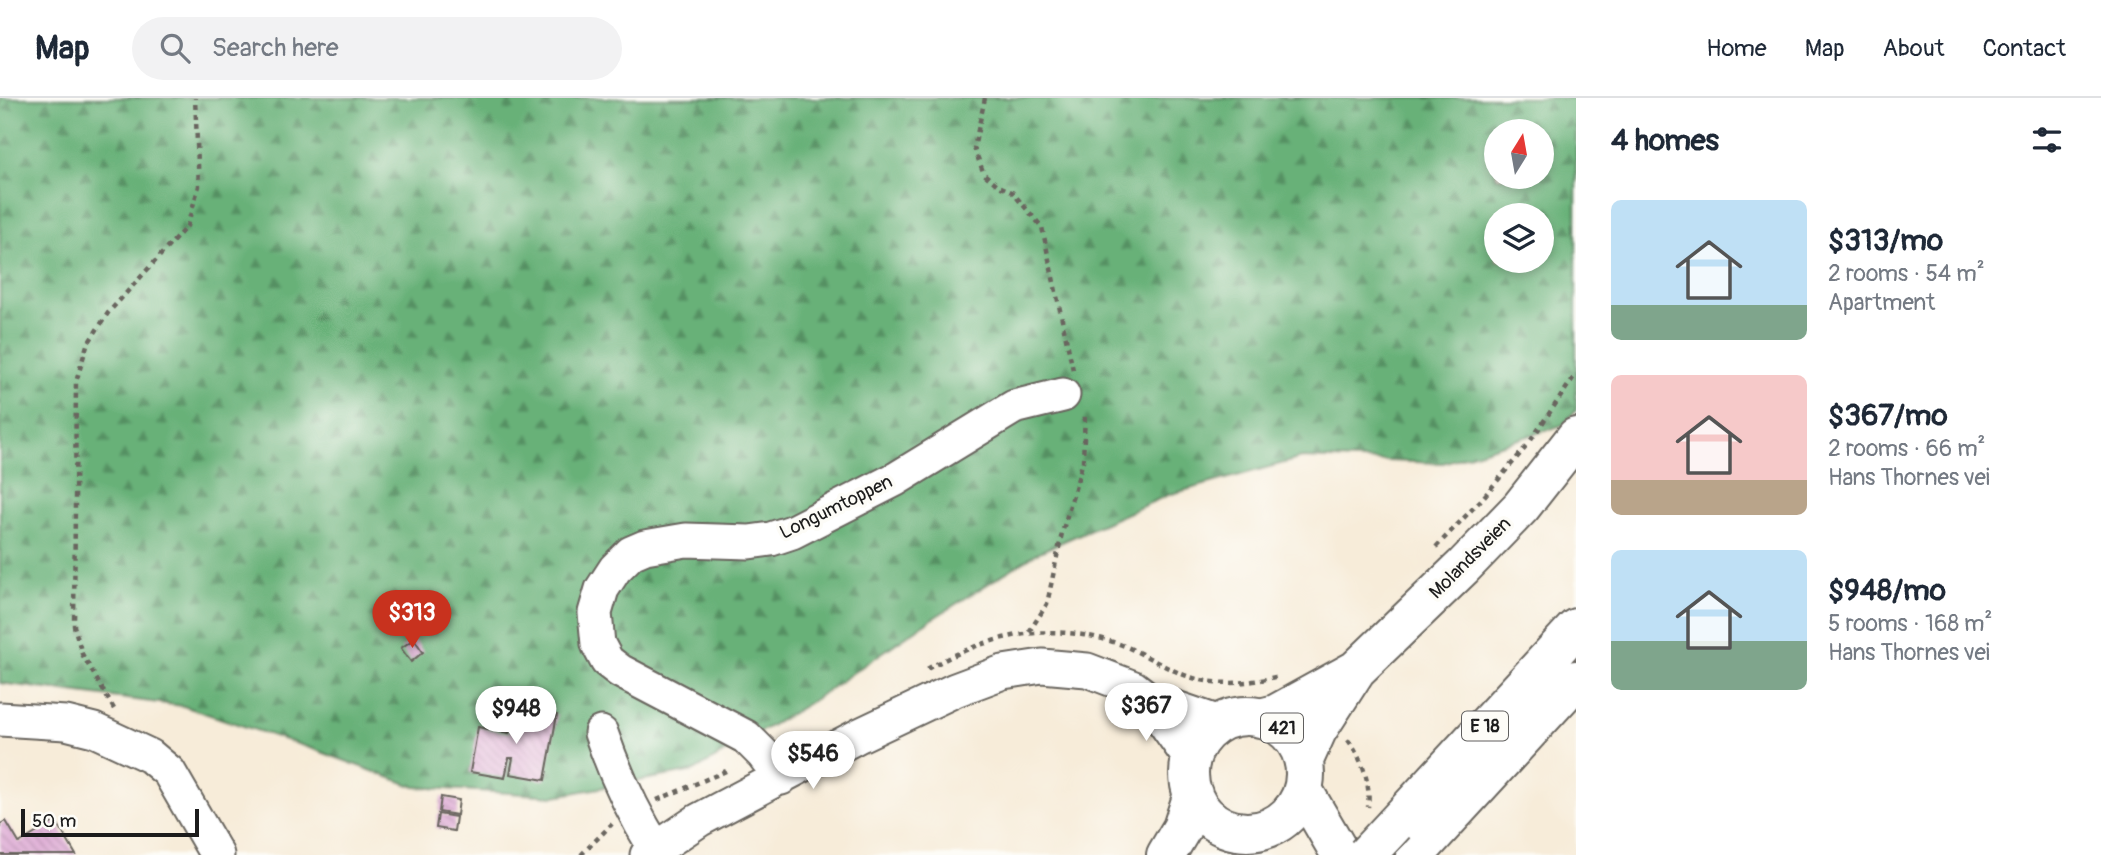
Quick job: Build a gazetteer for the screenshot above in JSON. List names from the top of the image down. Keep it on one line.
{"streets":{"main road":["Molandsveien","E 18","421"],"street":["Longumtoppen"]},"crossings":[["Molandsveien","421"]],"scale_bar":"50 m","north":"top","page":{"header":"Map","search":"Search here","nav":["Home","Map","About","Contact"],"heading":"4 homes","list":[{"name":"$313/mo","note":"2 rooms · 54 m² · Apartment"},{"name":"$367/mo","note":"2 rooms · 66 m² · Hans Thornes vei"},{"name":"$948/mo","note":"5 rooms · 168 m² · Hans Thornes vei"}],"price":["$313","$367","$948","$546"],"scale":"50 m"}}
